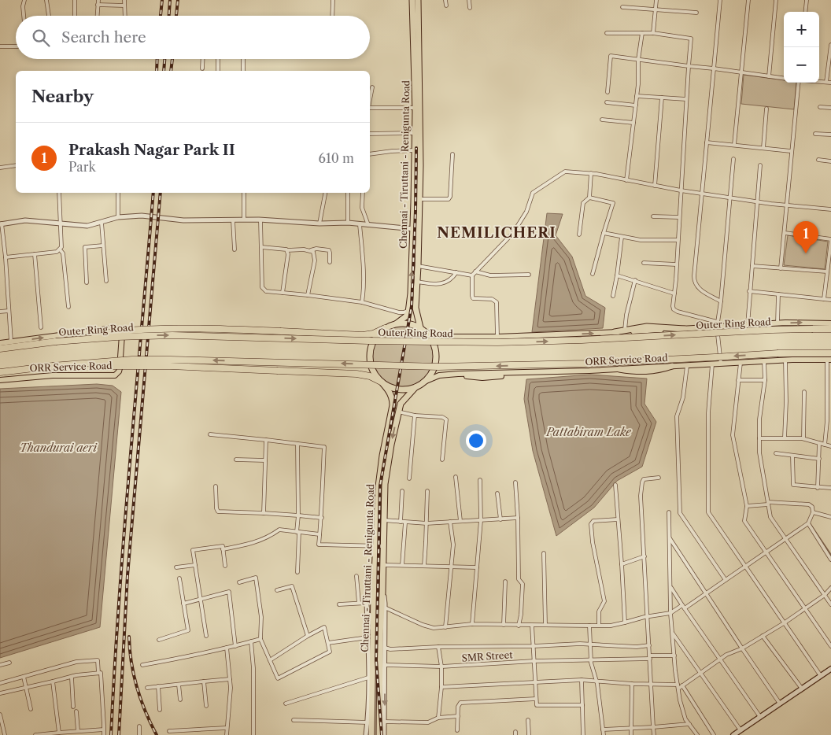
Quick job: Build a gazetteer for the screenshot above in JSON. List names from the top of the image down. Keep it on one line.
{"streets":{"highway":["Chennai - Tiruttani - Renigunta Road","Outer Ring Road"],"main road":["ORR Service Road"],"street":["SMR Street"]},"crossings":[["Chennai - Tiruttani - Renigunta Road","ORR Service Road"]],"districts":["NEMILICHERI"],"water":["Pattabiram Lake","Thandurai aeri"],"page":{"map_buttons":["+","−"],"search":"Search here","heading":"Nearby","list":[{"mark":"1","name":"Prakash Nagar Park II","note":"Park","value":"610 m"}],"pins":"1"}}
